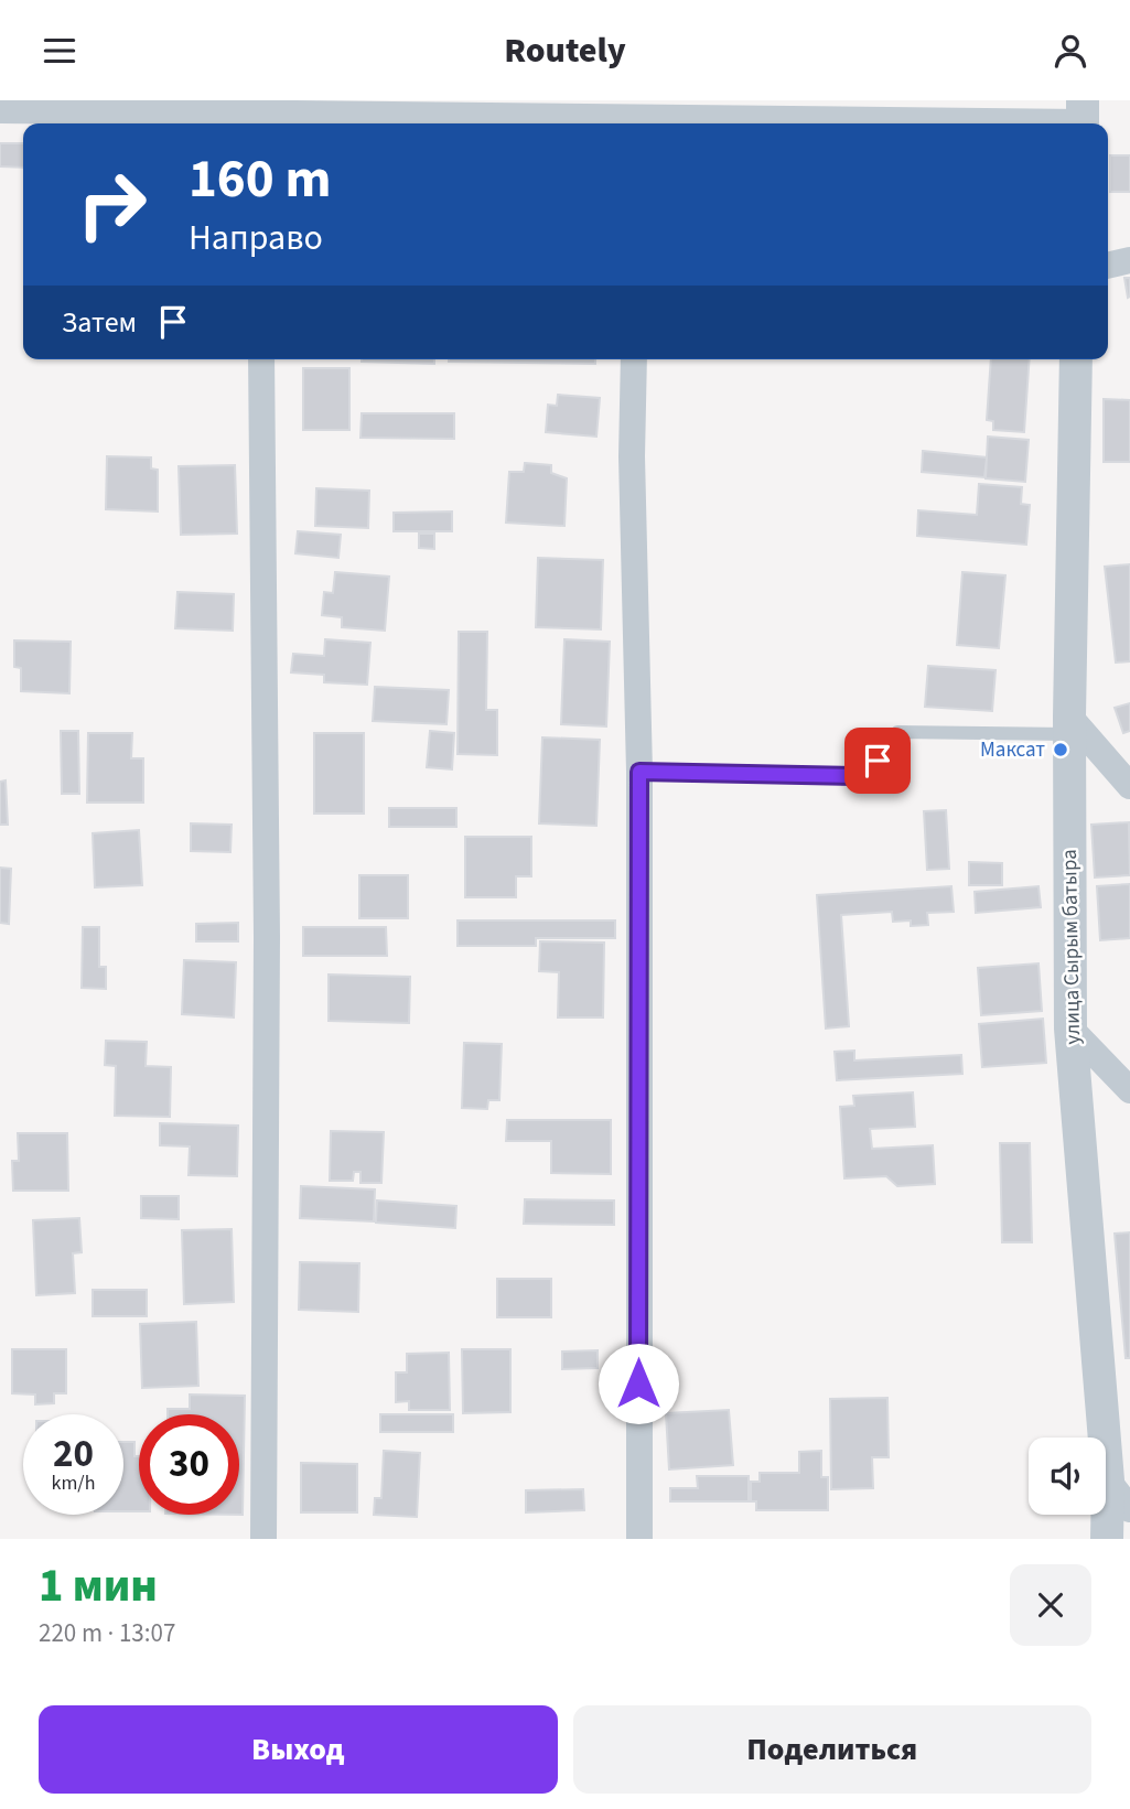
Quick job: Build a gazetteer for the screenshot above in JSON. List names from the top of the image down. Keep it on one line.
{"streets":{"street":["улица Сырым батыра"]},"places":["Максат"],"page":{"header":"Routely","turn":["160 m","Направо"],"then":"Затем","speed":"20 km/h","limit":"30","heading":["1 мин","220 m · 13:07"],"buttons":["Выход","Поделиться"]}}
